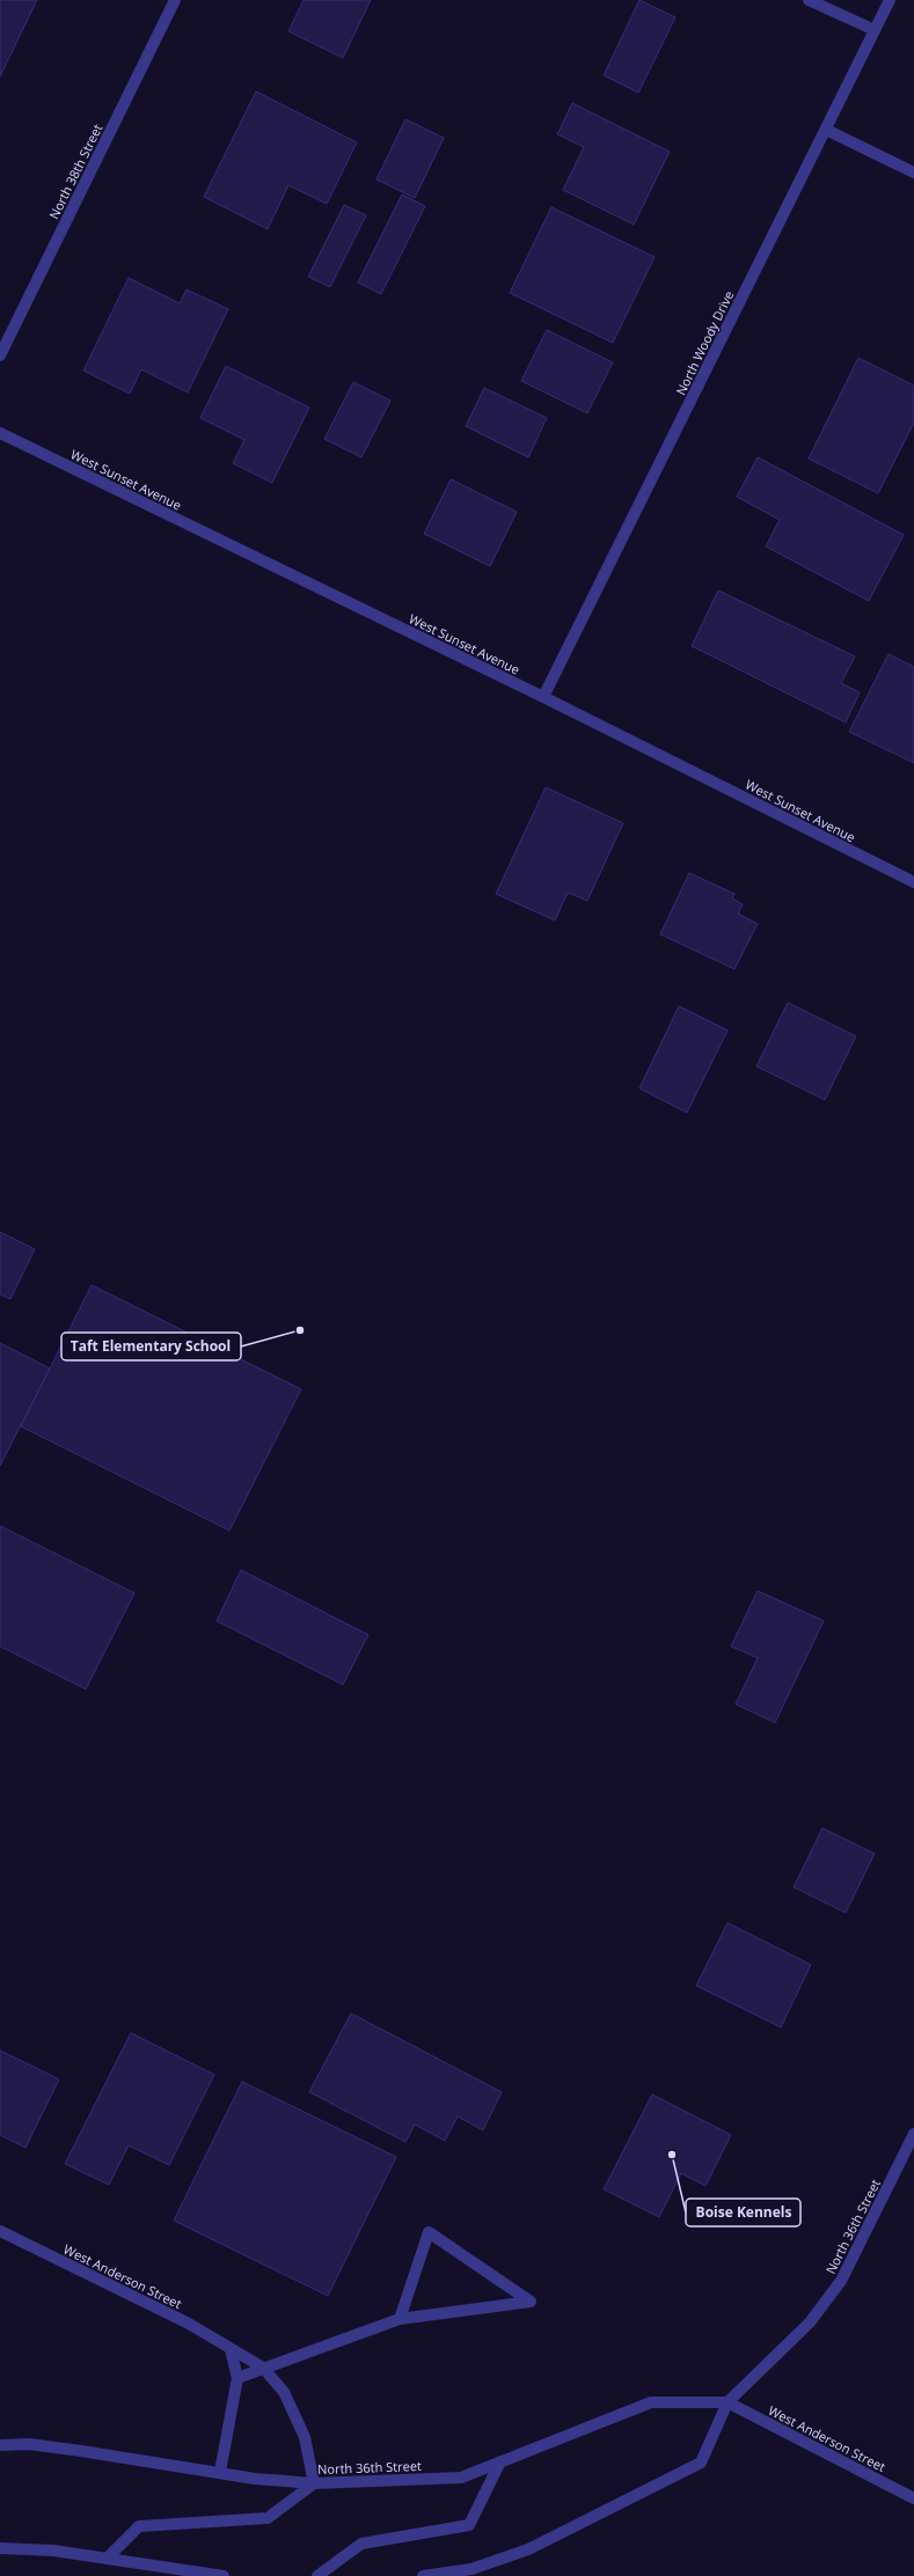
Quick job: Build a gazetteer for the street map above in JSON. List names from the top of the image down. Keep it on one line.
{"streets":{"street":["North 38th Street","North Woody Drive","West Sunset Avenue","North 36th Street","West Anderson Street"]},"crossings":[["North Woody Drive","West Sunset Avenue"],["North 36th Street","West Anderson Street"]],"places":["Taft Elementary School","Boise Kennels"]}
